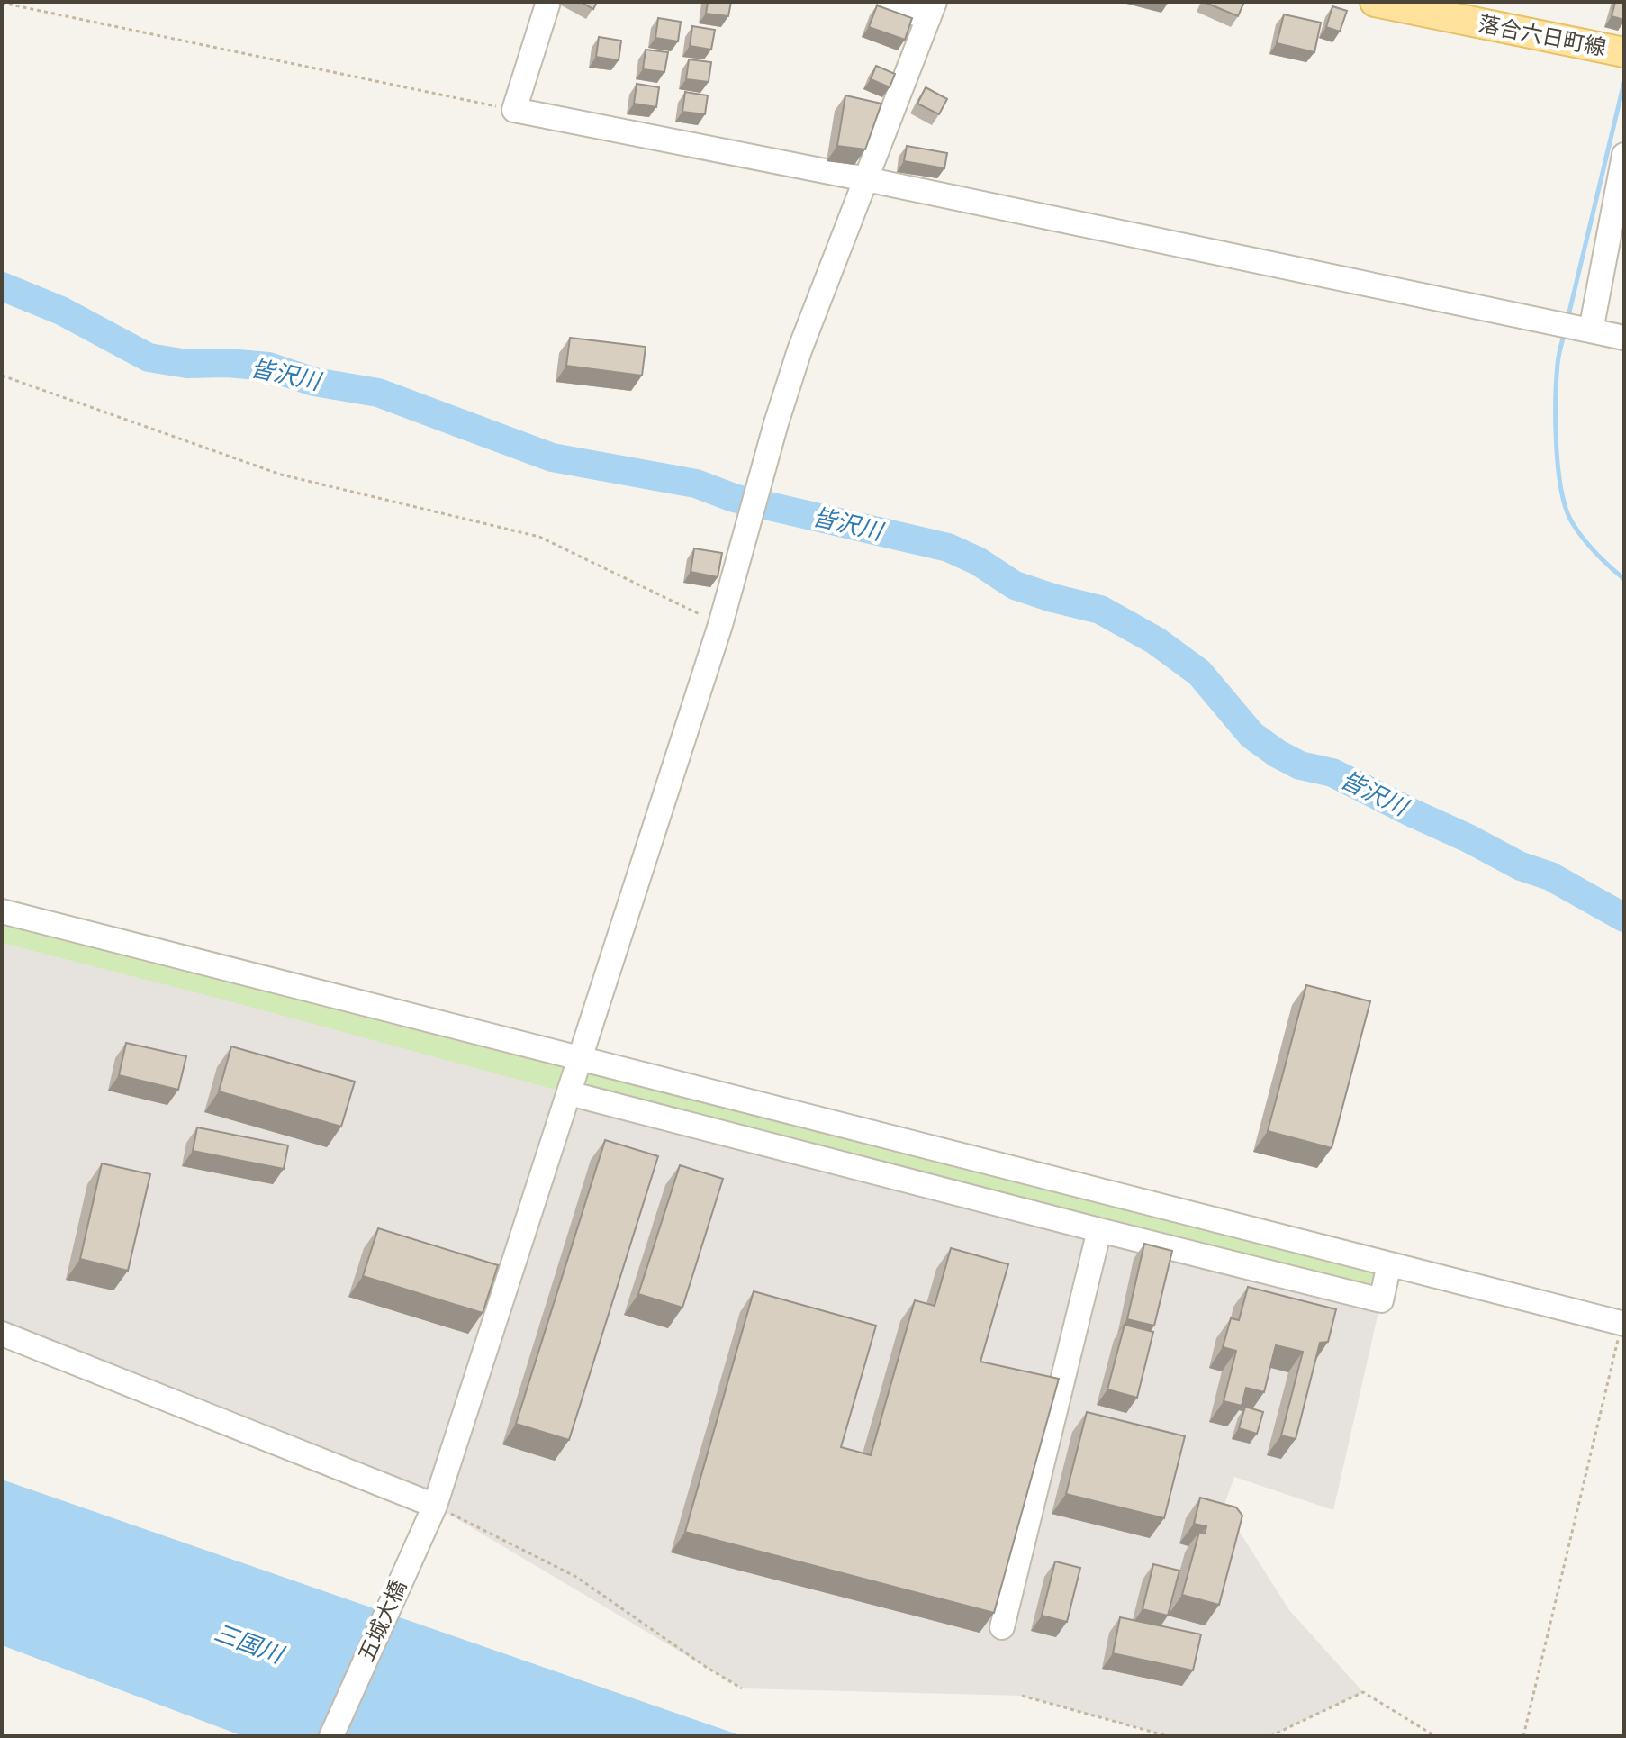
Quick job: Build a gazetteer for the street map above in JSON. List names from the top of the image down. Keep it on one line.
{"streets":{"main road":["落合六日町線"],"street":["五城大橋"]},"water":["皆沢川","三国川"]}
